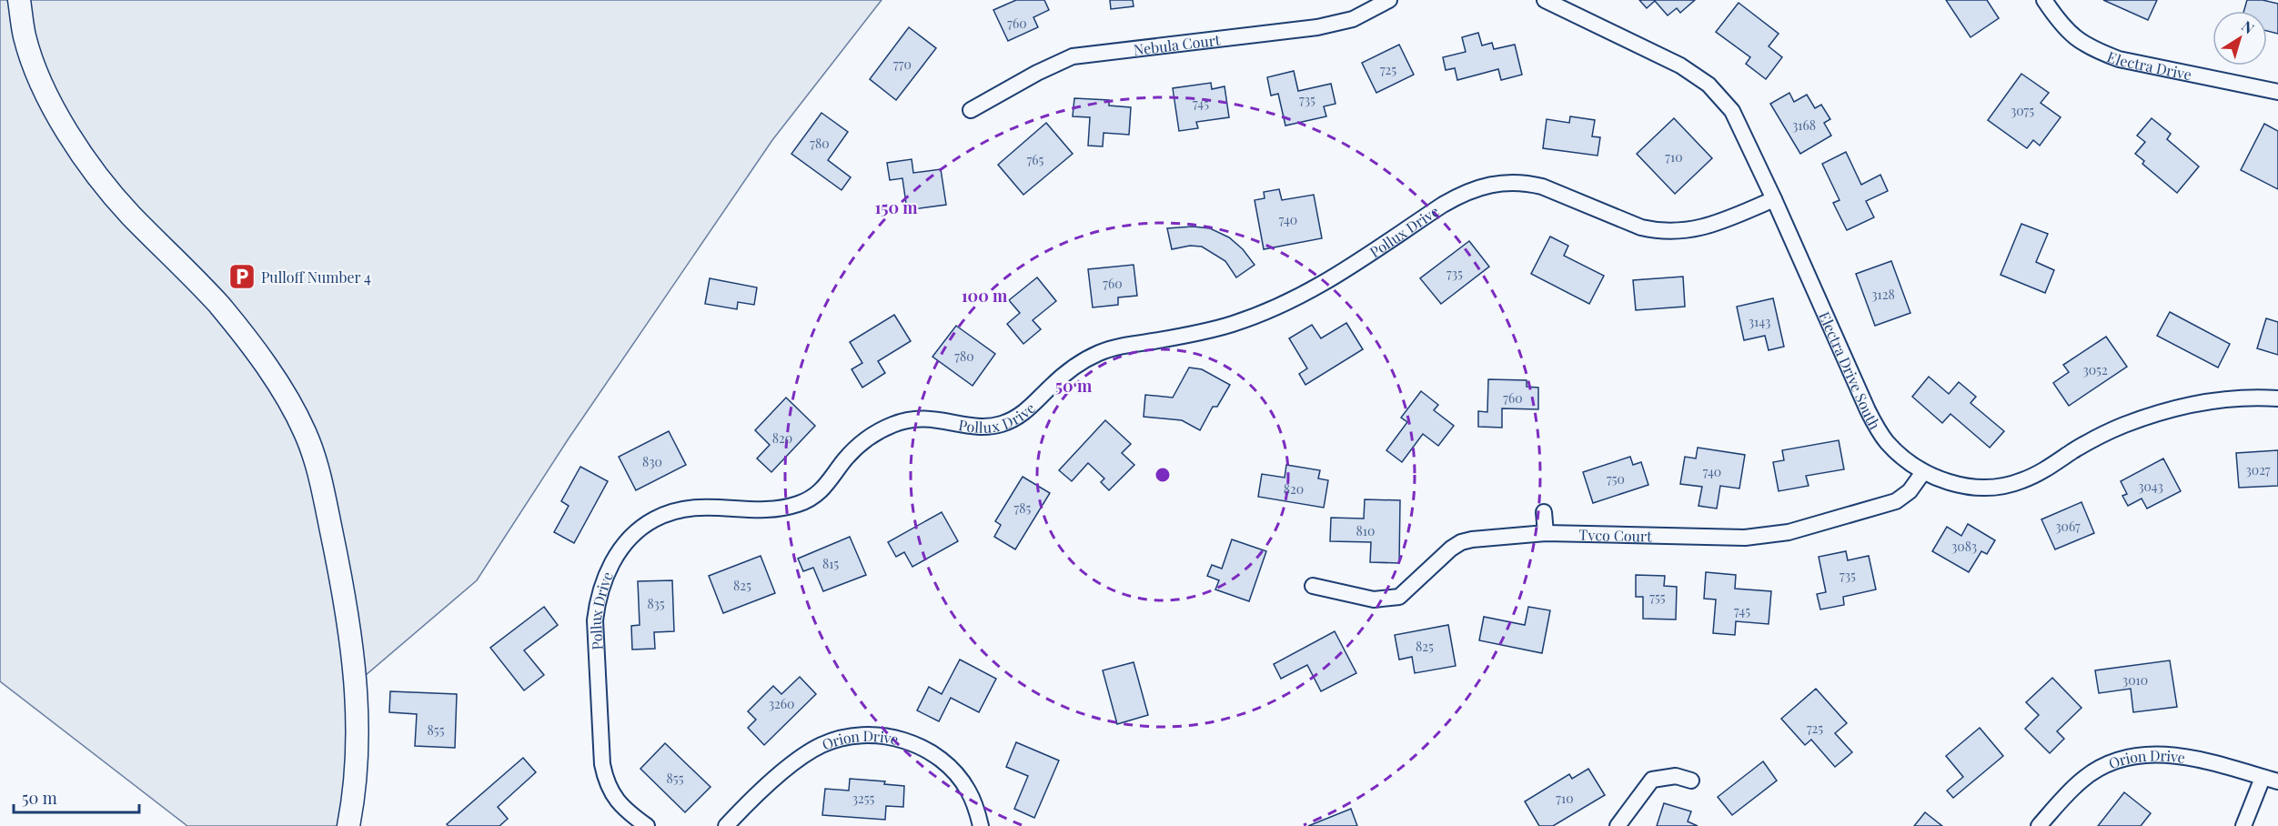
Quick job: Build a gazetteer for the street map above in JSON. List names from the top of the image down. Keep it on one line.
{"streets":{"street":["Nebula Court","Electra Drive","Pollux Drive","Electra Drive South","Tyco Court","Orion Drive"]},"crossings":[["Pollux Drive","Electra Drive South"],["Electra Drive South","Tyco Court"]],"places":{"parking":["Pulloff Number 4"]},"house_numbers":["760","770","725","735","745","3075","3168","780","710","765","740","735","760","3128","3143","780","3052","760","820","830","3027","740","750","3043","820","785","3067","810","3083","815","735","825","755","835","745","825","3010","3260","725","855","855","3255","710"],"scale_bar":"50 m","north":"top right","rings":["150 m","100 m","50 m"]}
